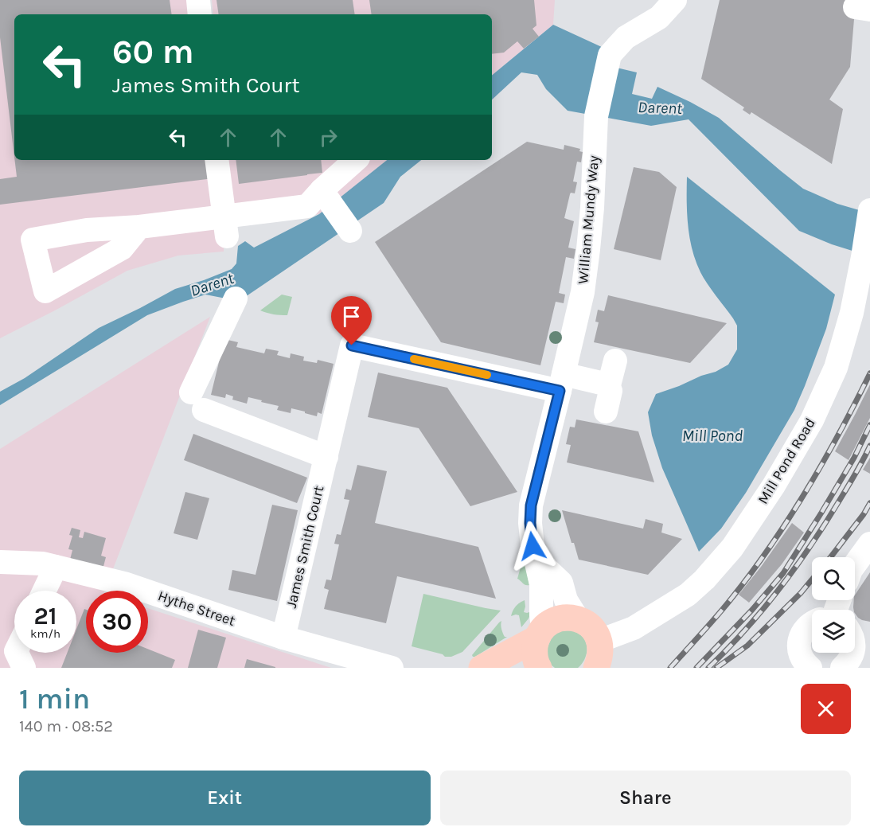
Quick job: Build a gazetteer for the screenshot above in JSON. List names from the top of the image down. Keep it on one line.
{"streets":{"street":["William Mundy Way","Mill Pond Road","James Smith Court","Hythe Street"]},"crossings":[["William Mundy Way","James Smith Court"],["James Smith Court","Hythe Street"]],"water":["Darent","Mill Pond"],"page":{"turn":["60 m","James Smith Court"],"speed":"21 km/h","limit":"30","heading":["1 min","140 m · 08:52"],"buttons":["Exit","Share"]}}
